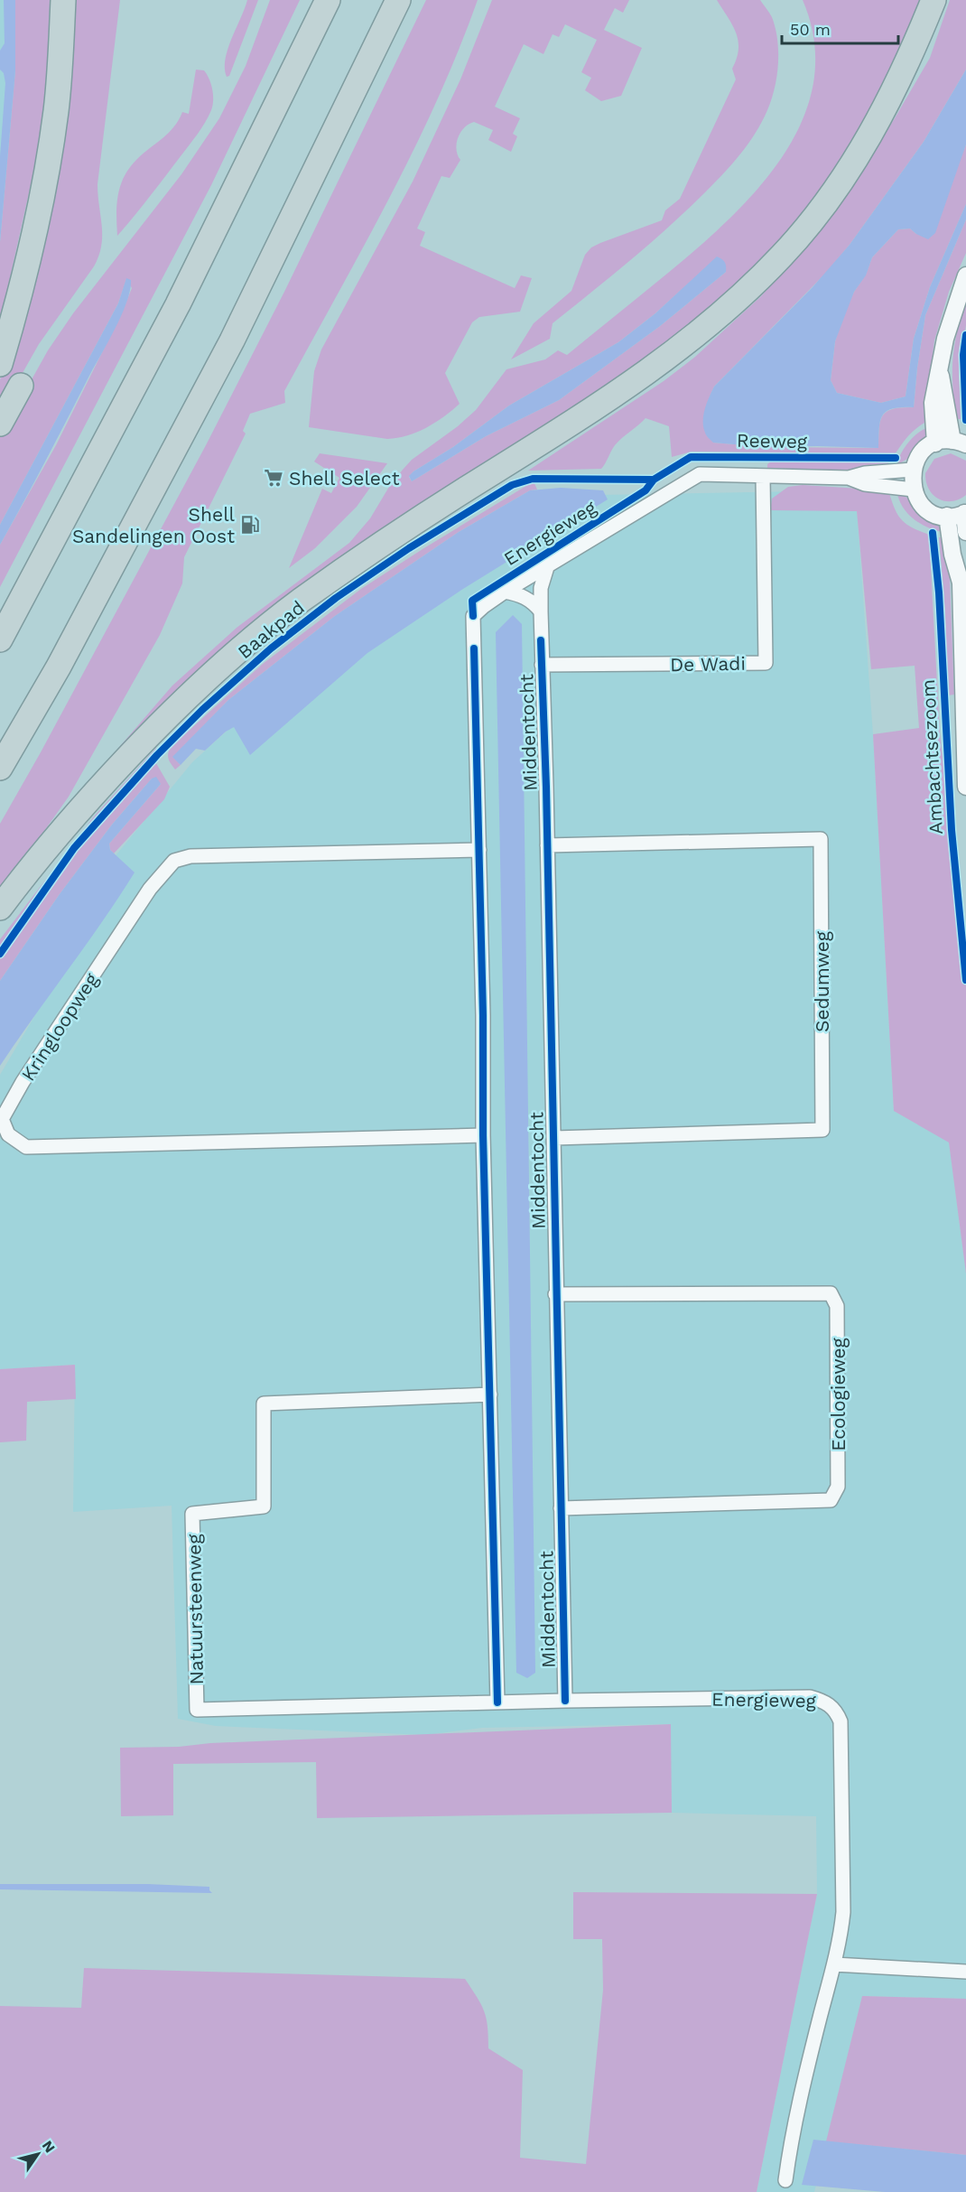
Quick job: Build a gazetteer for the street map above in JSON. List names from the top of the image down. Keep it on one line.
{"streets":{"street":["Reeweg","Energieweg","De Wadi","Middentocht","Ambachtsezoom","Sedumweg","Kringloopweg","Ecologieweg","Natuursteenweg"],"cycle path":["Baakpad"]},"crossings":[["Reeweg","De Wadi"],["Reeweg","Middentocht"],["Energieweg","Middentocht"],["Energieweg","Natuursteenweg"],["De Wadi","Middentocht"],["Middentocht","Sedumweg"],["Middentocht","Ecologieweg"]],"places":{"supermarket":["Shell Select"],"fuel station":["Shell Sandelingen Oost"]},"scale_bar":"50 m","north":"top right"}
